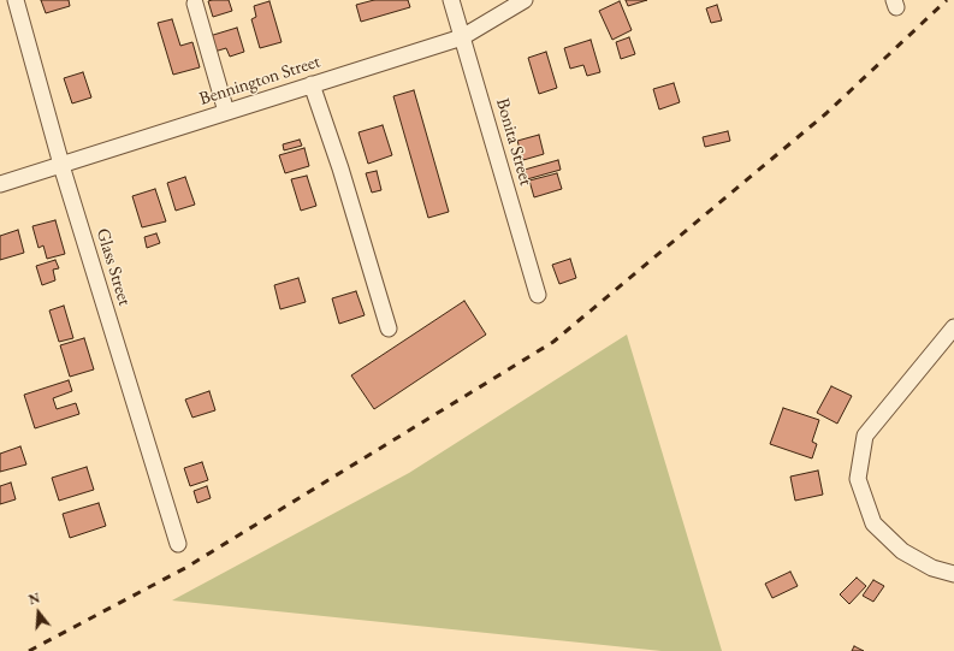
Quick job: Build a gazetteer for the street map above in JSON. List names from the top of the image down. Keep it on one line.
{"streets":{"street":["Bennington Street","Bonita Street","Glass Street"]},"crossings":[["Bennington Street","Bonita Street"],["Bennington Street","Glass Street"]],"north":"top"}
